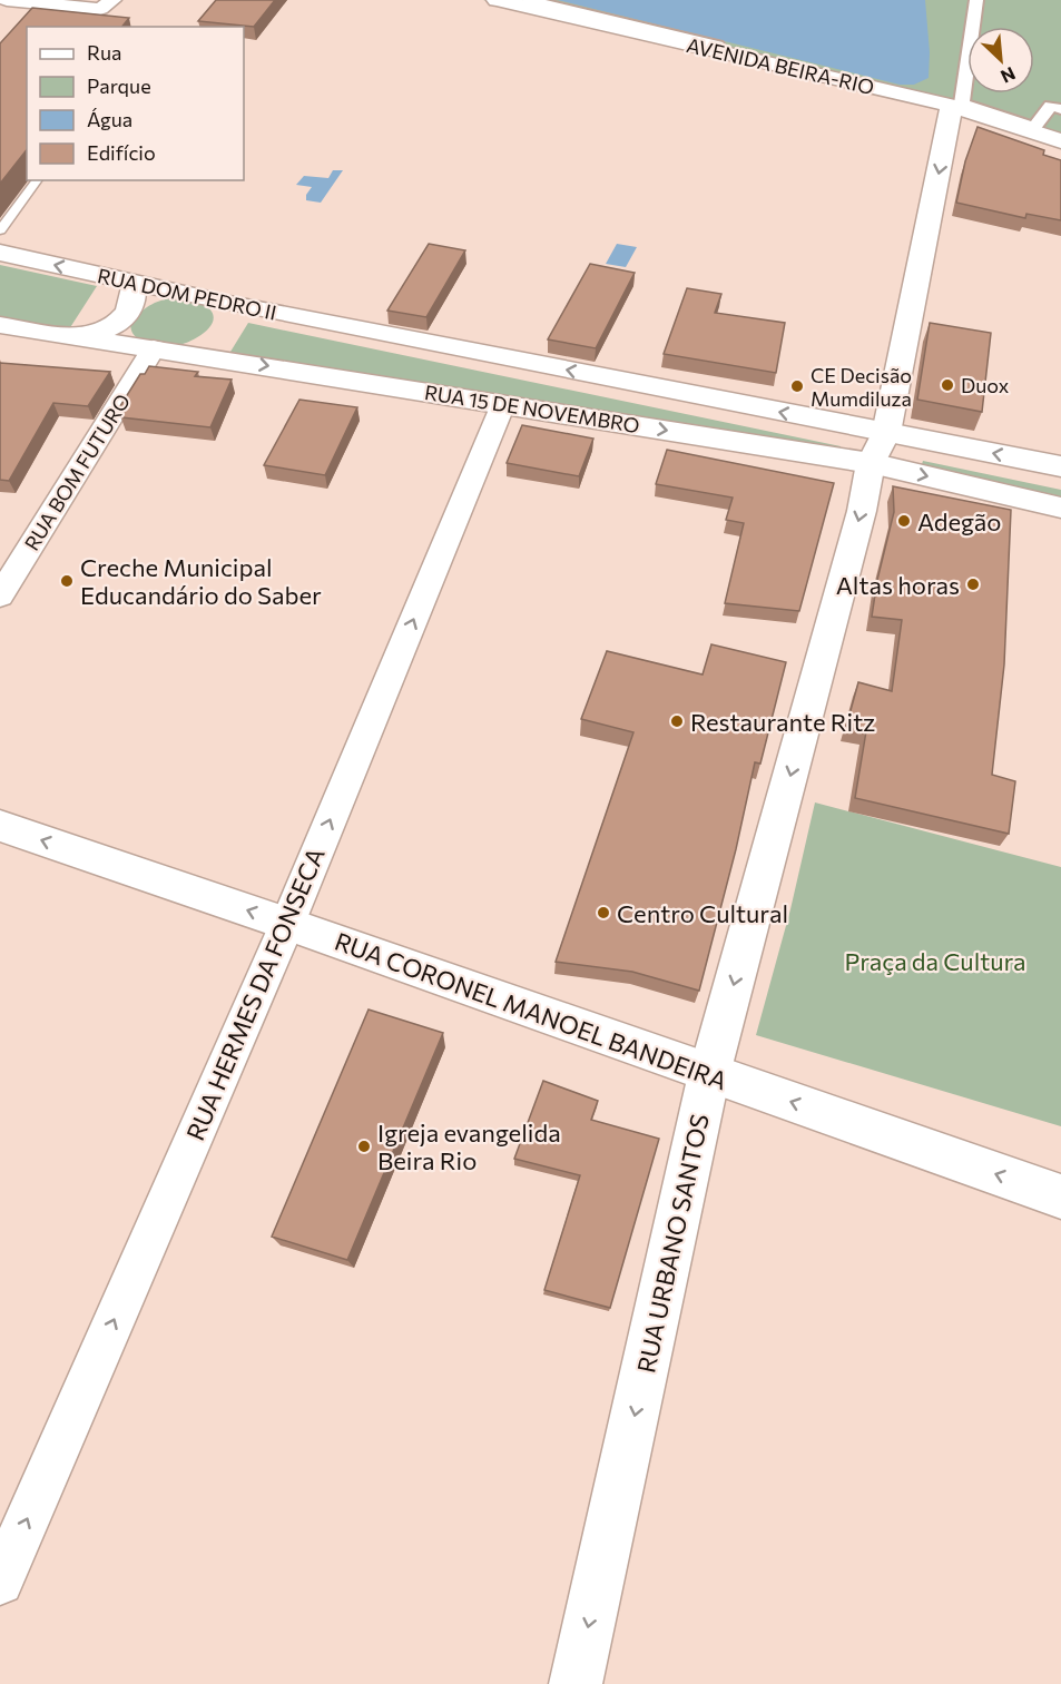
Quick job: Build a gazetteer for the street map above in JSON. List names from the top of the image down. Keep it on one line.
{"streets":{"main road":["AVENIDA BEIRA-RIO","RUA DOM PEDRO II","RUA 15 DE NOVEMBRO","RUA CORONEL MANOEL BANDEIRA","RUA URBANO SANTOS"],"street":["RUA BOM FUTURO","RUA HERMES DA FONSECA"]},"crossings":[["AVENIDA BEIRA-RIO","RUA URBANO SANTOS"],["RUA DOM PEDRO II","RUA 15 DE NOVEMBRO"],["RUA 15 DE NOVEMBRO","RUA BOM FUTURO"],["RUA 15 DE NOVEMBRO","RUA HERMES DA FONSECA"],["RUA 15 DE NOVEMBRO","RUA URBANO SANTOS"],["RUA HERMES DA FONSECA","RUA CORONEL MANOEL BANDEIRA"],["RUA CORONEL MANOEL BANDEIRA","RUA URBANO SANTOS"]],"one_way":["RUA DOM PEDRO II","RUA HERMES DA FONSECA","RUA CORONEL MANOEL BANDEIRA","RUA URBANO SANTOS"],"parks":["Praça da Cultura"],"places":["Duox","CE Decisão Mumdiluza","Adegão","Creche Municipal Educandário do Saber","Altas horas","Restaurante Ritz","Centro Cultural","Igreja evangelida Beira Rio"],"legend":["Rua","Parque","Água","Edifício"],"north":"bottom right"}
